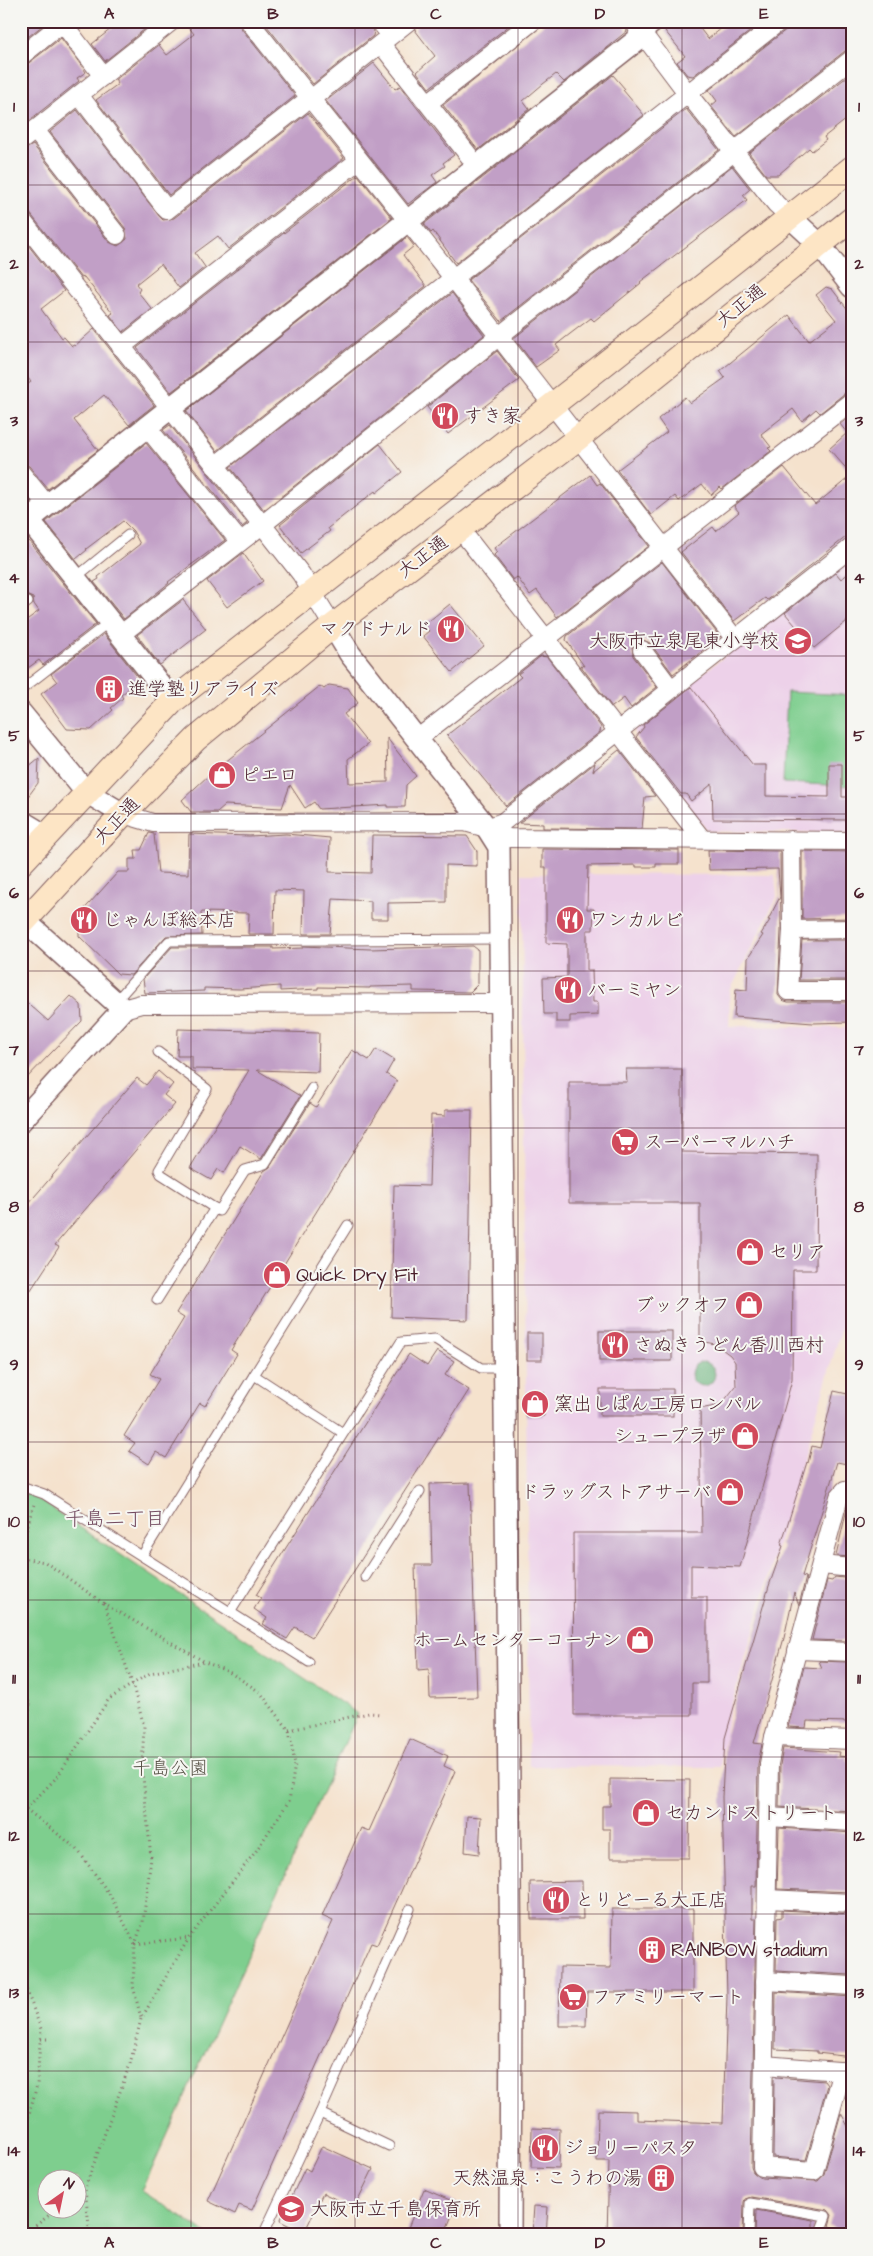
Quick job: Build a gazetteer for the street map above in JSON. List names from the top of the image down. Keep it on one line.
{"streets":{"main road":["大正通"]},"districts":["千島二丁目"],"parks":["千島公園"],"places":{"restaurant":["すき家","マクドナルド","じゃんぼ総本店","ワンカルビ","バーミヤン","さぬきうどん香川西村","とりどーる大正店","ジョリーパスタ"],"school or university":["大阪市立泉尾東小学校","大阪市立千島保育所"],"building":["進学塾リアライズ","RAINBOW stadium","天然温泉：こうわの湯"],"shop":["ピエロ","セリア","Quick Dry Fit","ブックオフ","窯出しぱん工房ロンパル","シュープラザ","ドラッグストアサーバ","ホームセンターコーナン","セカンドストリート"],"supermarket":["スーパーマルハチ","ファミリーマート"]},"north":"top right","grid":{"columns":["A","B","C","D","E"],"rows":["1","2","3","4","5","6","7","8","9","10","11","12","13","14"]}}
